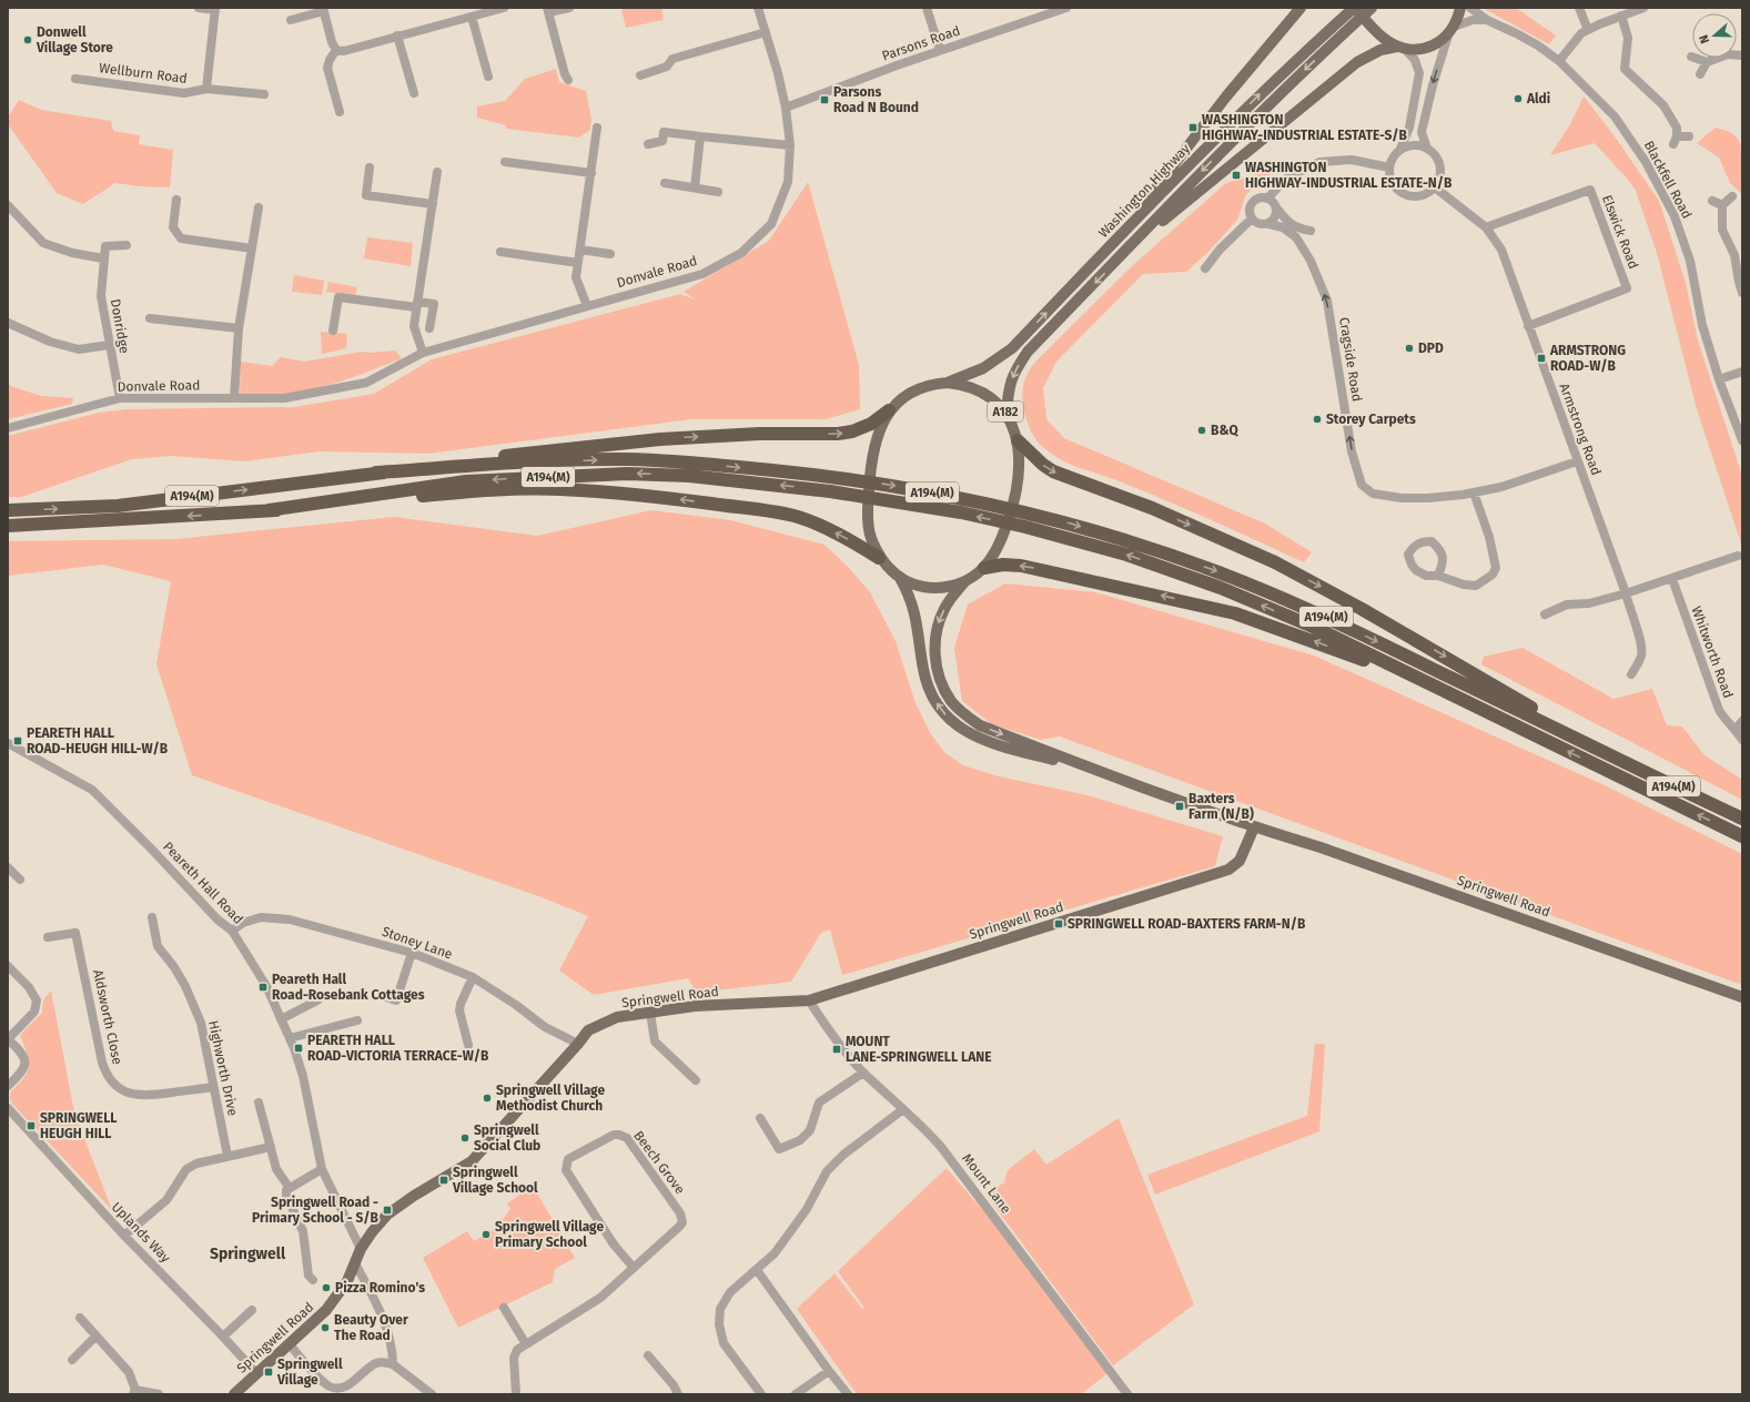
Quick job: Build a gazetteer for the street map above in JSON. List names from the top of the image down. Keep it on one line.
{"streets":{"highway":["A194(M)"],"main road":["Washington Highway","A182","Springwell Road"],"street":["Parsons Road","Wellburn Road","Blackfell Road","Elswick Road","Donvale Road","Donridge","Cragside Road","Armstrong Road","Whitworth Road","Peareth Hall Road","Stoney Lane","Aldsworth Close","Highworth Drive","Beech Grove","Mount Lane","Uplands Way"]},"crossings":[["Parsons Road","Donvale Road"],["Washington Highway","A182"],["Elswick Road","Armstrong Road"],["Donvale Road","Donridge"],["Cragside Road","Armstrong Road"],["A182","A194(M)"],["A182","Springwell Road"],["Peareth Hall Road","Springwell Road"],["Peareth Hall Road","Stoney Lane"],["Springwell Road","Stoney Lane"],["Springwell Road","Mount Lane"],["Springwell Road","Uplands Way"],["Aldsworth Close","Highworth Drive"]],"one_way":["Cragside Road"],"districts":["Springwell"],"places":{"other":["Donwell Village Store","Aldi","DPD","Storey Carpets","B&Q","Springwell Village Methodist Church","Springwell Social Club","Springwell Village Primary School","Pizza Romino's","Beauty Over The Road"],"transit":["Parsons Road N Bound","WASHINGTON HIGHWAY-INDUSTRIAL ESTATE-S/B","WASHINGTON HIGHWAY-INDUSTRIAL ESTATE-N/B","ARMSTRONG ROAD-W/B","PEARETH HALL ROAD-HEUGH HILL-W/B","Baxters Farm (N/B)","SPRINGWELL ROAD-BAXTERS FARM-N/B","Peareth Hall Road-Rosebank Cottages","PEARETH HALL ROAD-VICTORIA TERRACE-W/B","MOUNT LANE-SPRINGWELL LANE","SPRINGWELL HEUGH HILL","Springwell Village School","Springwell Road - Primary School - S/B","Springwell Village"]},"north":"left"}
